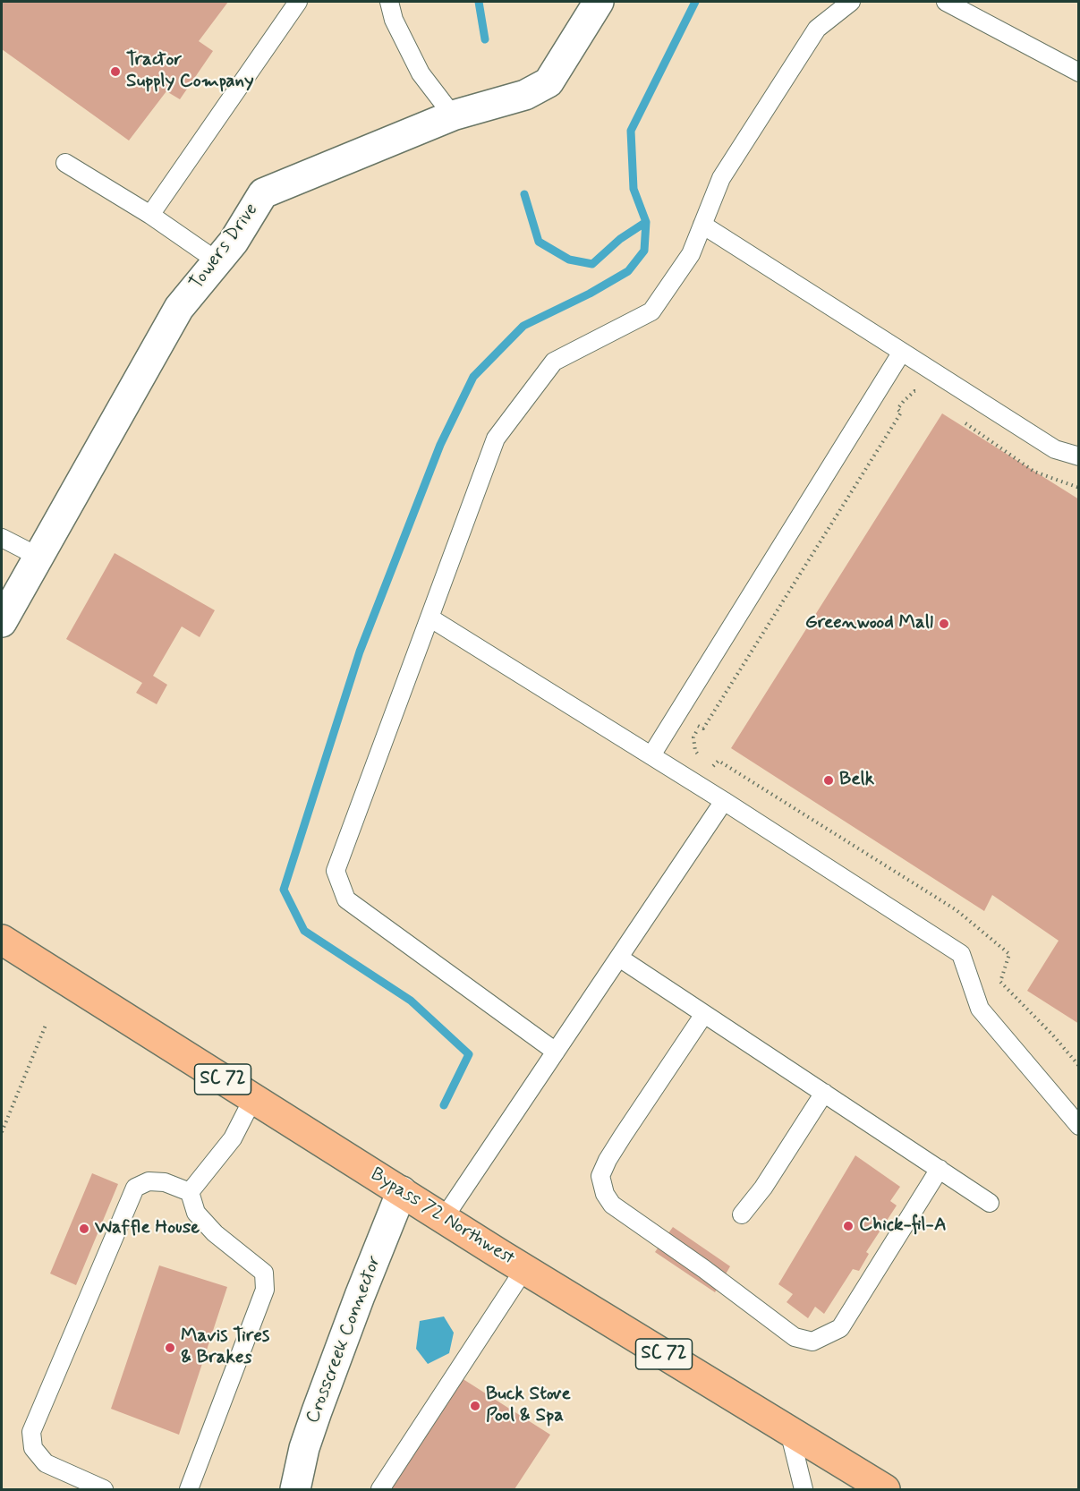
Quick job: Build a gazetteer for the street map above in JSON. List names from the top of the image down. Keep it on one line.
{"streets":{"highway":["SC 72","Bypass 72 Northwest"],"street":["Towers Drive","Crosscreek Connector"]},"crossings":[["Bypass 72 Northwest","Crosscreek Connector"]],"places":["Tractor Supply Company","Greenwood Mall","Belk","Chick-fil-A","Waffle House","Mavis Tires & Brakes","Buck Stove Pool & Spa"]}
